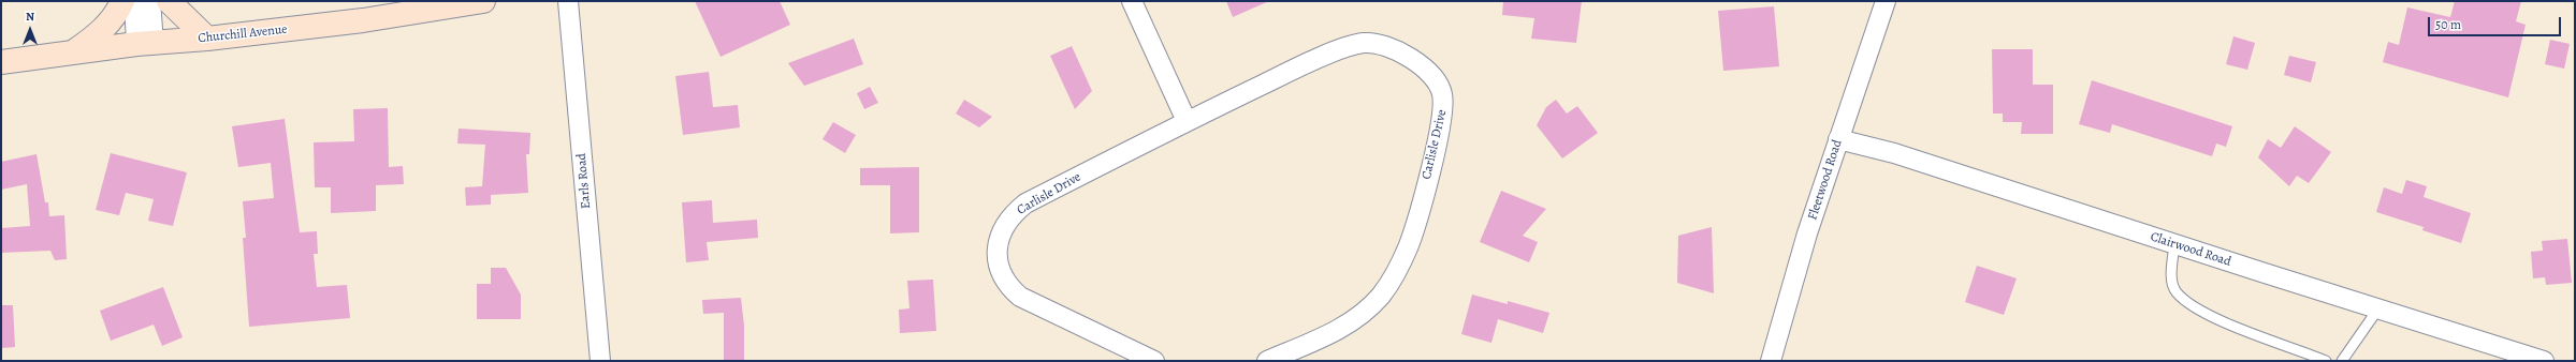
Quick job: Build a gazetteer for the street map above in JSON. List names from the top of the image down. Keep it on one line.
{"streets":{"main road":["Churchill Avenue"],"street":["Carlisle Drive","Fleetwood Road","Earls Road","Clairwood Road"]},"crossings":[["Fleetwood Road","Clairwood Road"]],"scale_bar":"50 m","north":"top"}
